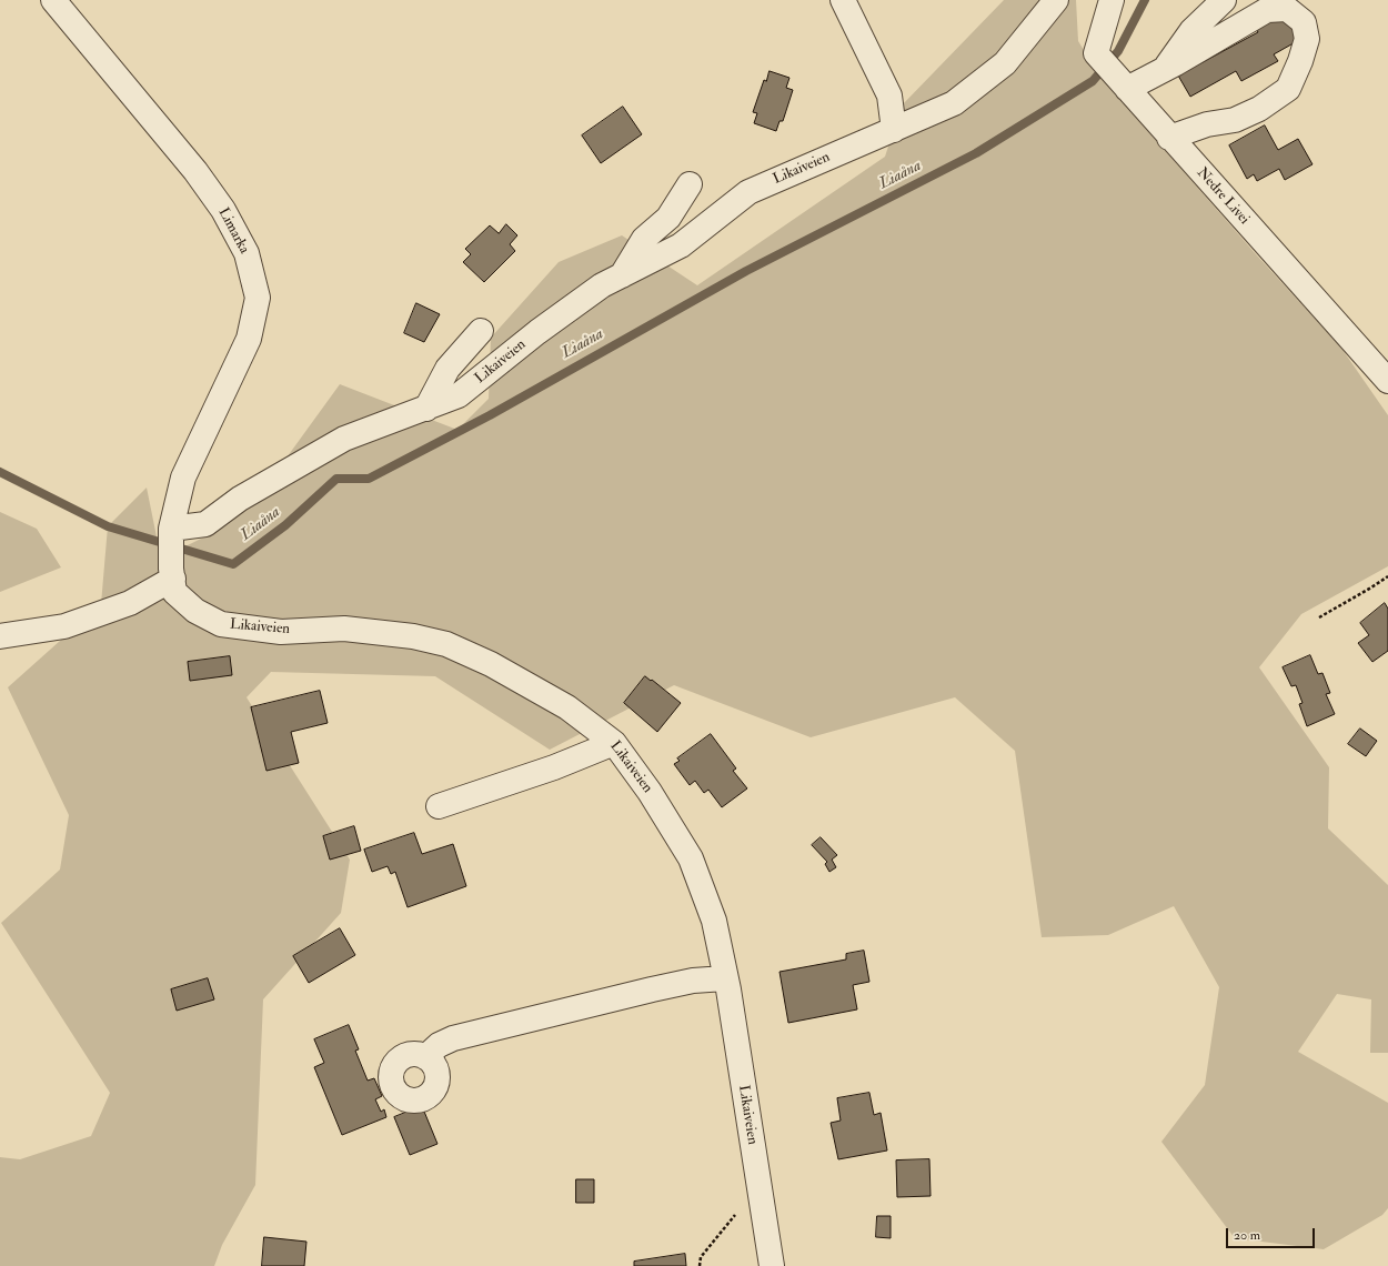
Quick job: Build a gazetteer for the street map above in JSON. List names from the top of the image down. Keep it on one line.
{"streets":{"street":["Likaiveien","Nedre Livei","Limarka"]},"crossings":[["Likaiveien","Limarka"]],"water":["Liaåna"],"scale_bar":"20 m"}
